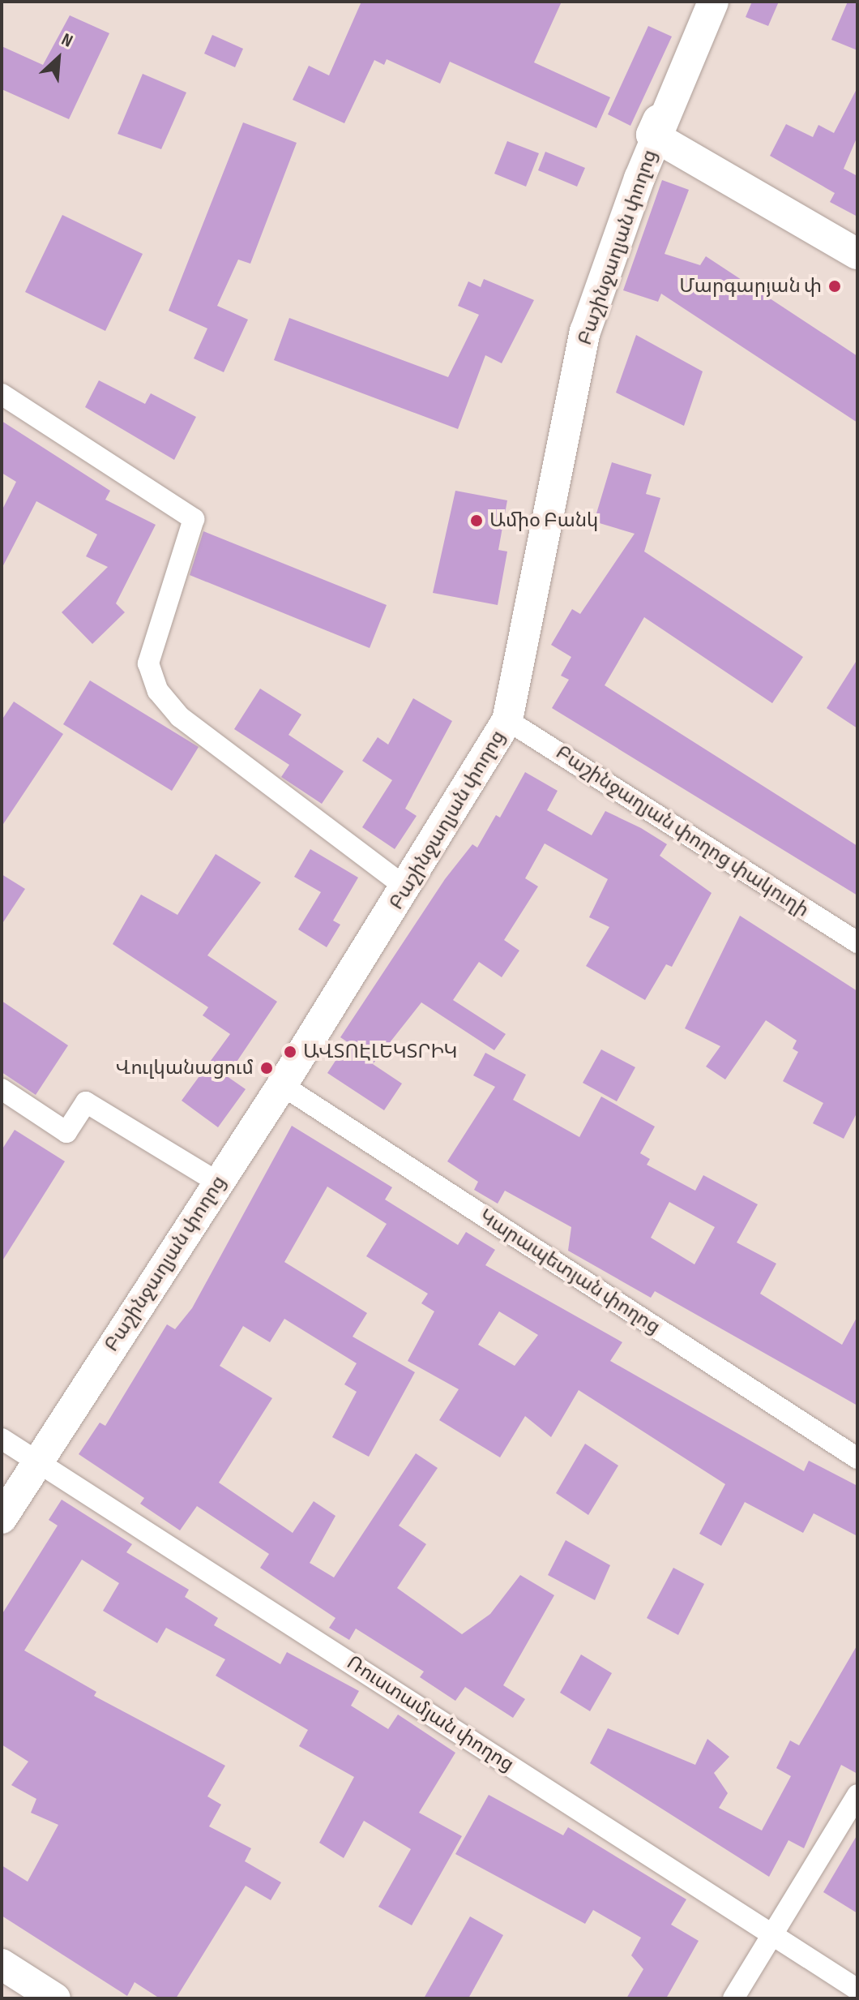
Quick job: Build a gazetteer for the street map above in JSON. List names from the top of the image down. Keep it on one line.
{"streets":{"main road":["Բաշինջաղյան փողոց"],"street":["Բաշինջաղյան փողոց փակուղի","Կարապետյան փողոց","Ռուստամյան փողոց"]},"crossings":[["Բաշինջաղյան փողոց","Բաշինջաղյան փողոց փակուղի"],["Բաշինջաղյան փողոց","Կարապետյան փողոց"],["Բաշինջաղյան փողոց","Ռուստամյան փողոց"]],"places":["Մարգարյան փ","Ամիօ Բանկ","ԱՎՏՈԷԼԵԿՏՐԻԿ","Վուլկանացում"],"north":"top right"}
